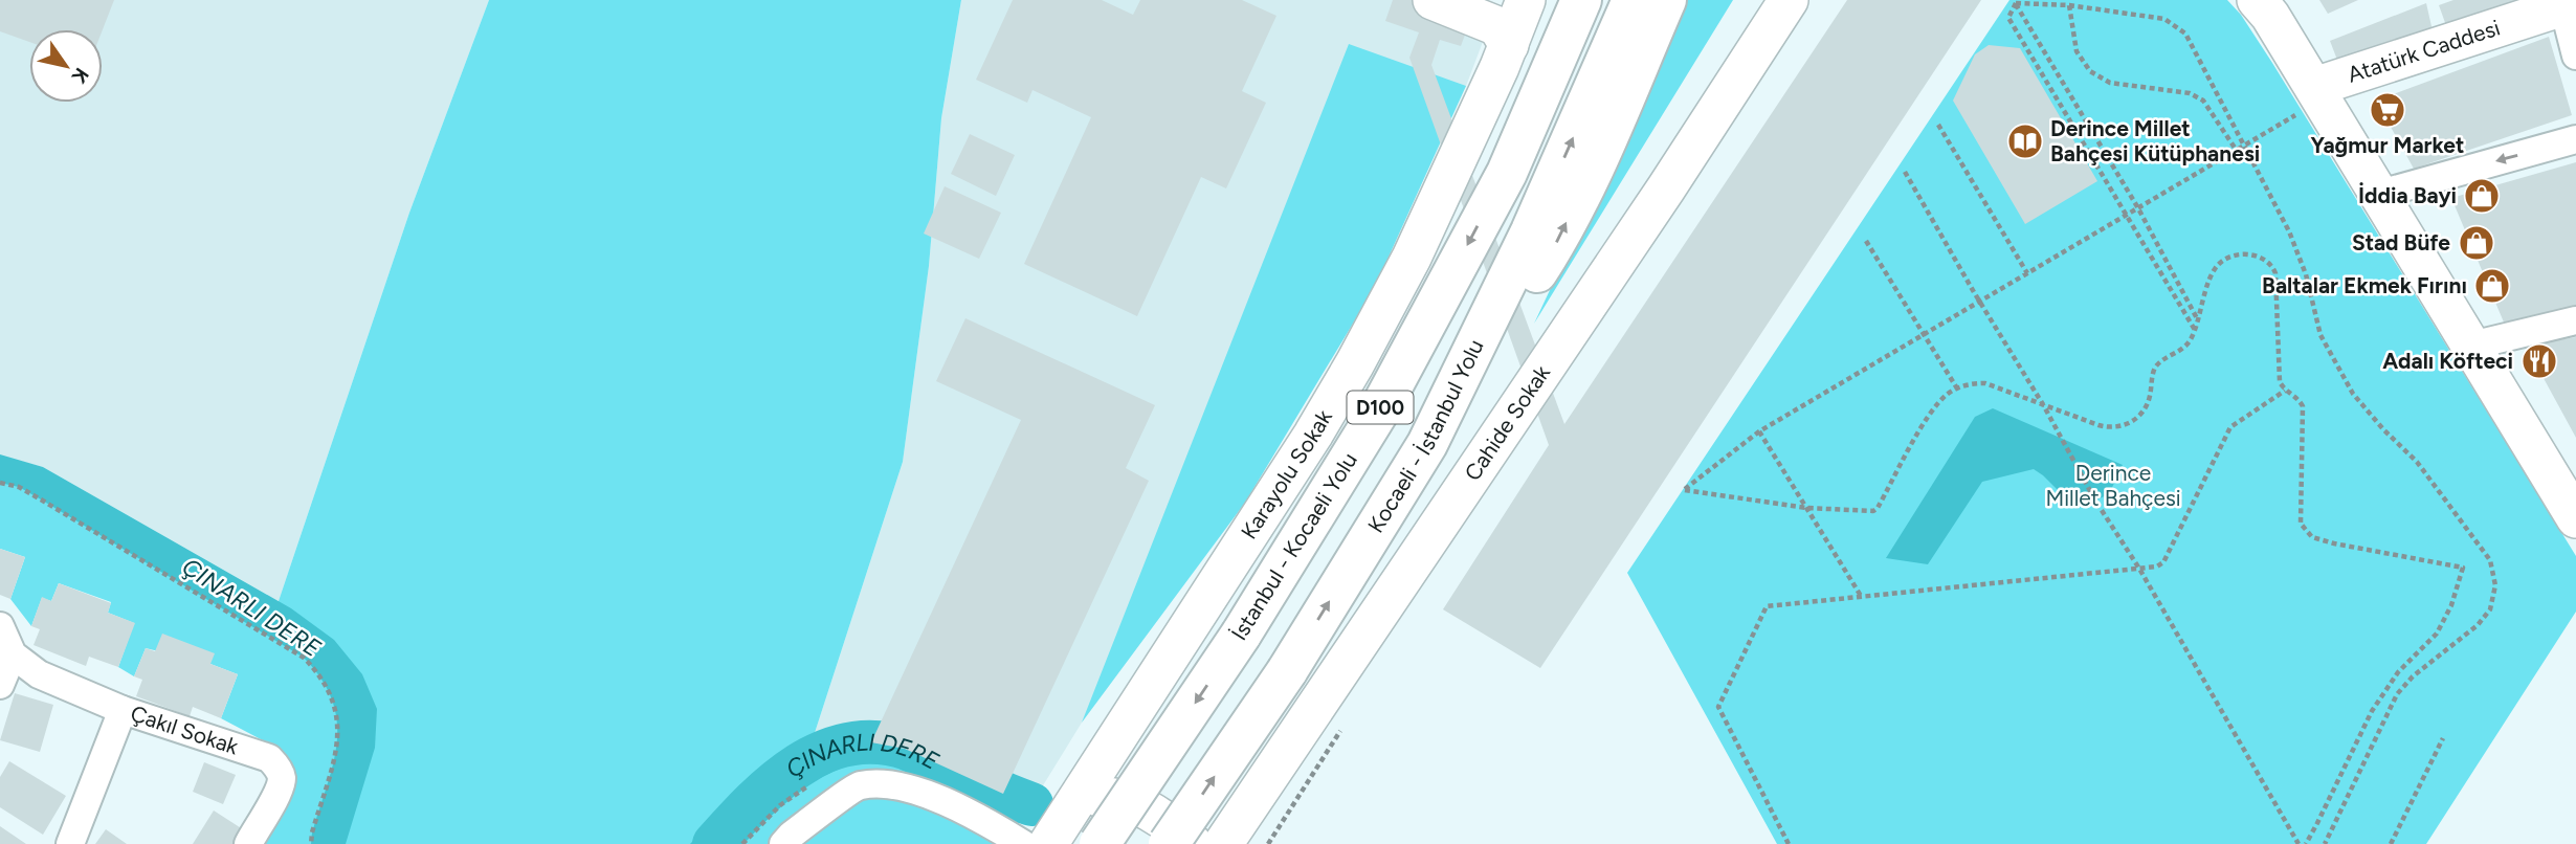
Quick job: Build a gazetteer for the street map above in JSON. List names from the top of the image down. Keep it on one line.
{"streets":{"highway":["D100","Kocaeli - İstanbul Yolu","İstanbul - Kocaeli Yolu"],"main road":["Atatürk Caddesi","Cahide Sokak","Karayolu Sokak"],"street":["Çakıl Sokak"]},"crossings":[["Karayolu Sokak","İstanbul - Kocaeli Yolu"]],"water":["ÇINARLI DERE"],"parks":["Derince Millet Bahçesi"],"places":{"supermarket":["Yağmur Market"],"library":["Derince Millet Bahçesi Kütüphanesi"],"shop":["İddia Bayi","Stad Büfe","Baltalar Ekmek Fırını"],"restaurant":["Adalı Köfteci"]},"north":"bottom right"}
